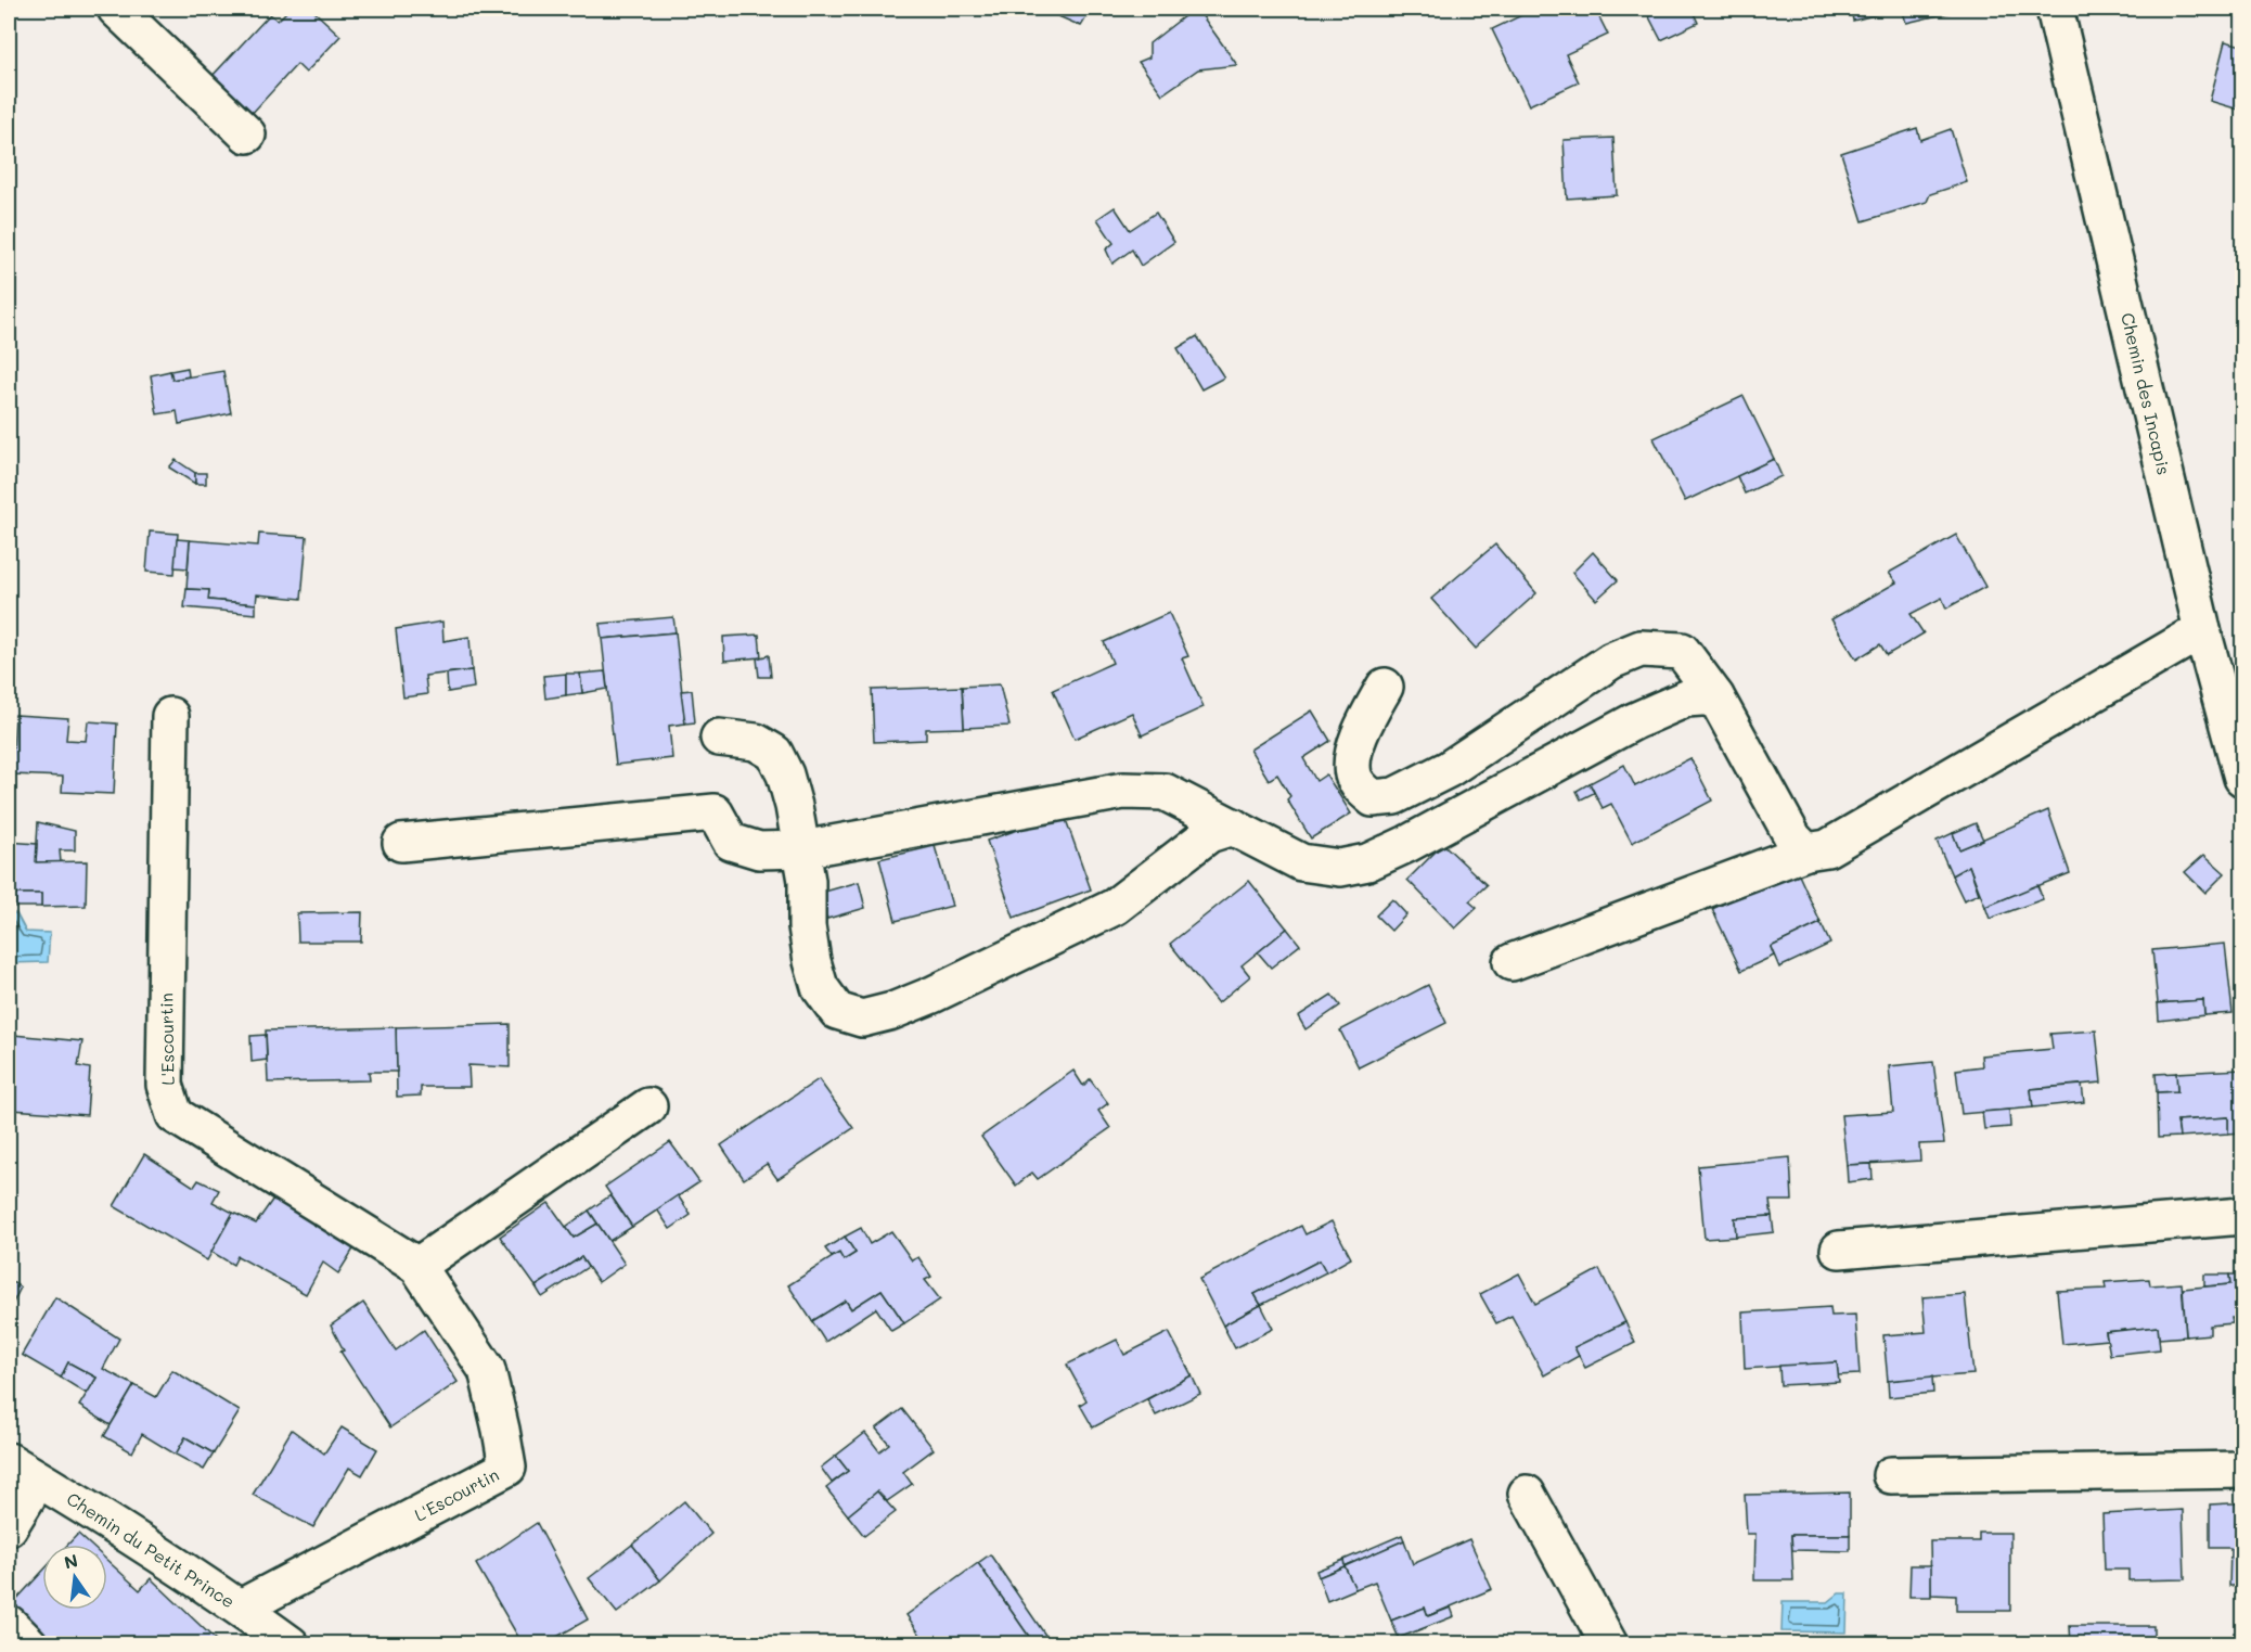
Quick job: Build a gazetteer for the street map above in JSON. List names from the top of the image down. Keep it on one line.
{"streets":{"street":["Chemin des Incapis","L'Escourtin","Chemin du Petit Prince"]},"crossings":[["L'Escourtin","Chemin du Petit Prince"]],"north":"top"}
